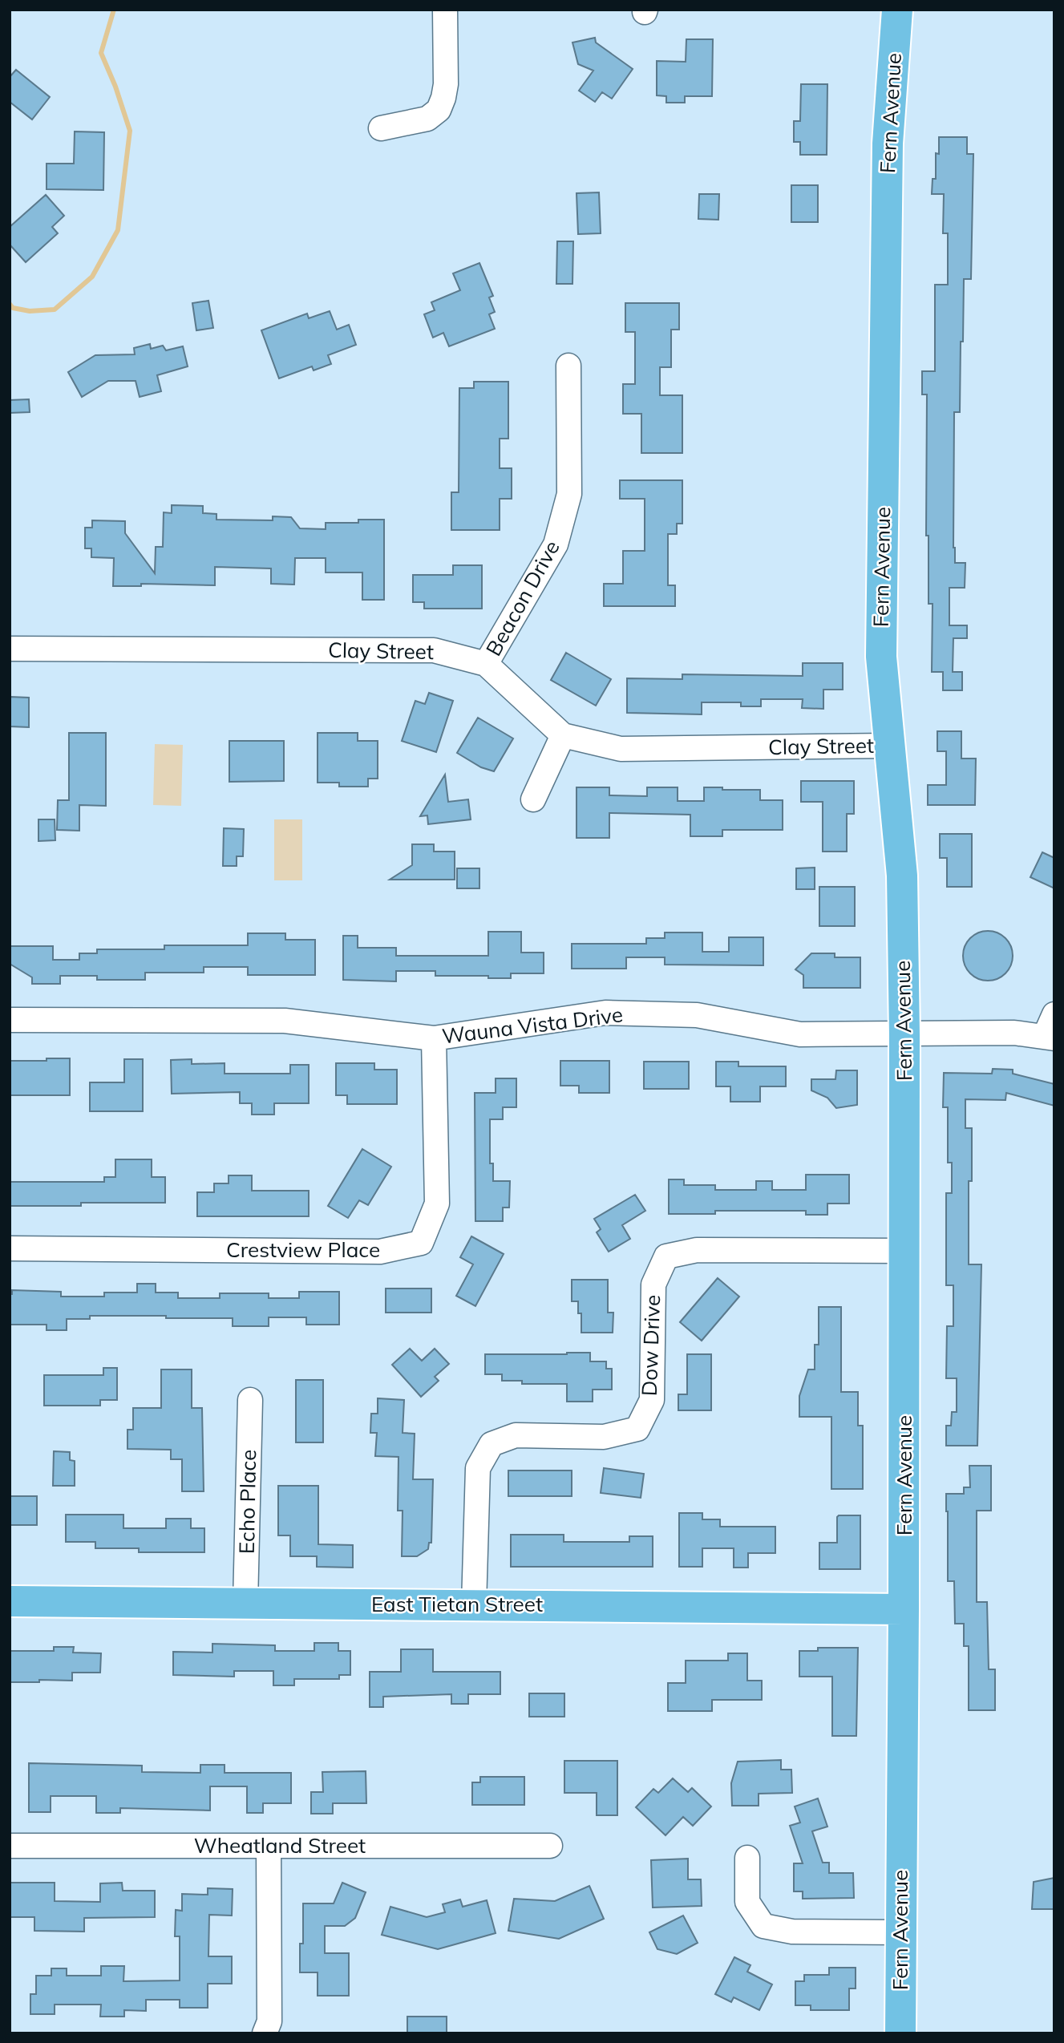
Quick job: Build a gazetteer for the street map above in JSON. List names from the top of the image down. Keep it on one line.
{"streets":{"main road":["Fern Avenue","East Tietan Street"],"street":["Beacon Drive","Clay Street","Wauna Vista Drive","Crestview Place","Dow Drive","Echo Place","Wheatland Street"]},"crossings":[["Fern Avenue","Clay Street"],["Fern Avenue","Wauna Vista Drive"],["Fern Avenue","Dow Drive"],["Fern Avenue","East Tietan Street"],["Beacon Drive","Clay Street"],["Wauna Vista Drive","Crestview Place"],["Dow Drive","East Tietan Street"],["Echo Place","East Tietan Street"]]}
